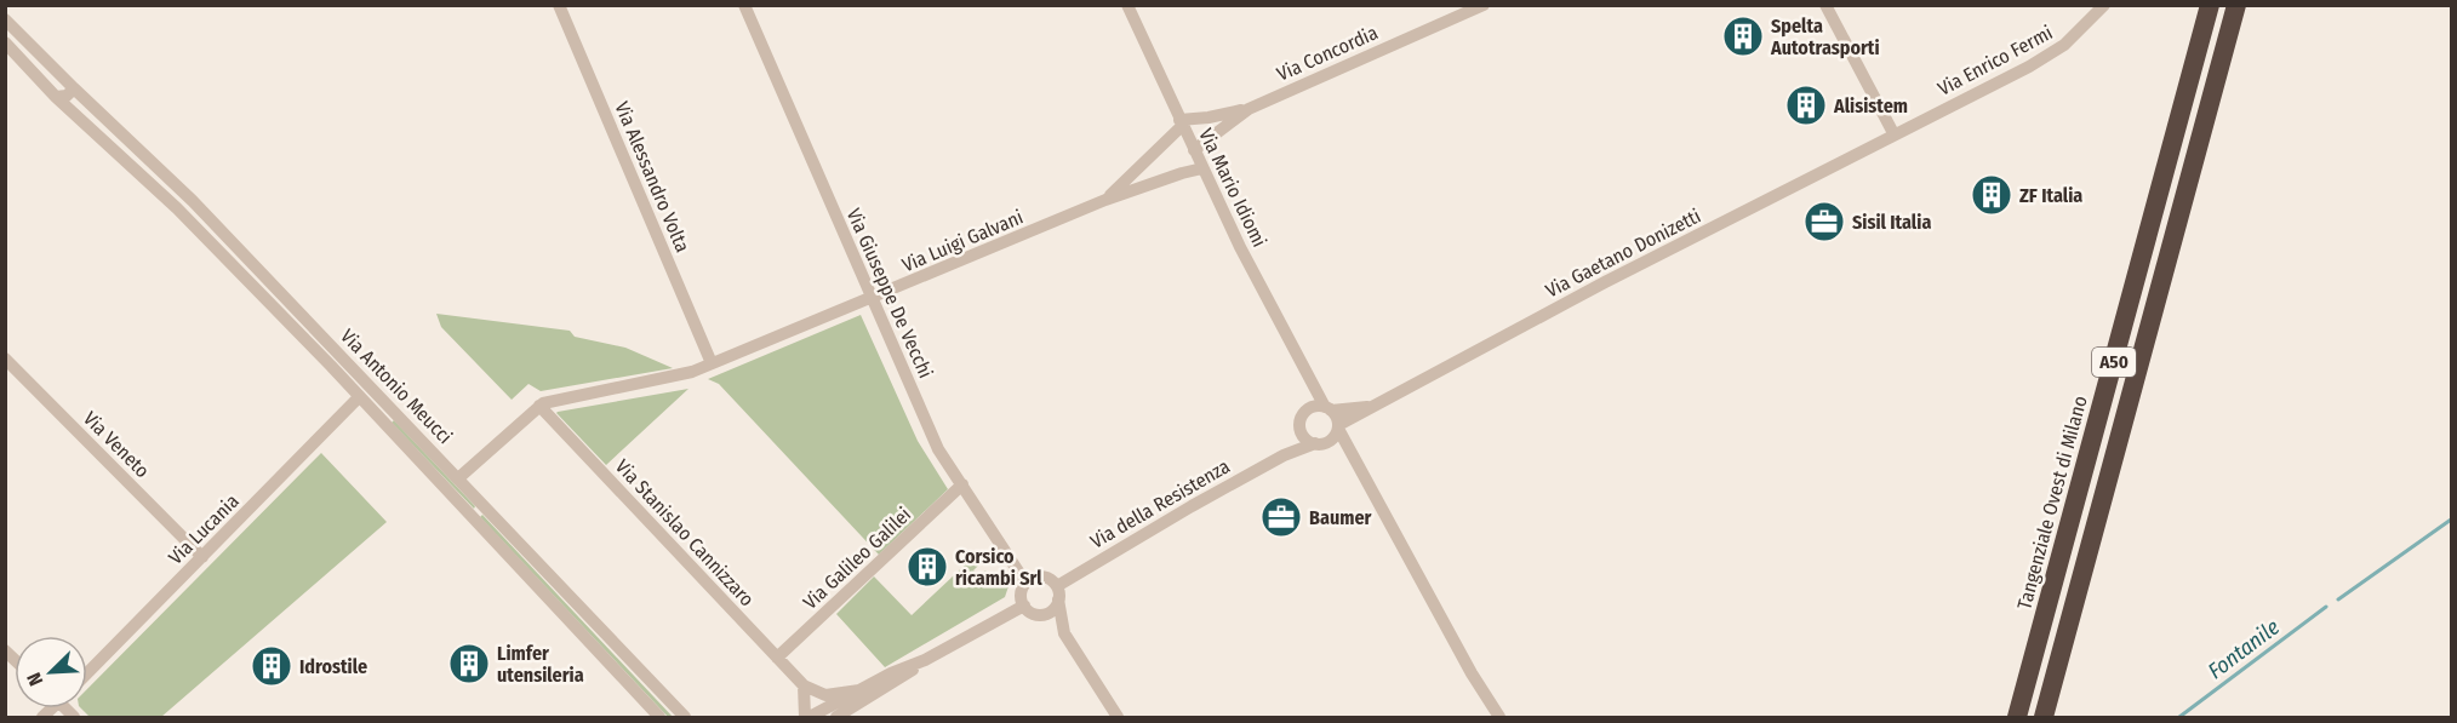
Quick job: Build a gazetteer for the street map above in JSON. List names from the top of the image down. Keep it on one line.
{"streets":{"highway":["A50","Tangenziale Ovest di Milano"],"street":["Via Concordia","Via Enrico Fermi","Via Alessandro Volta","Via Mario Idiomi","Via Luigi Galvani","Via Gaetano Donizetti","Via Giuseppe De Vecchi","Via Antonio Meucci","Via Veneto","Via della Resistenza","Via Lucania","Via Stanislao Cannizzaro","Via Galileo Galilei"]},"crossings":[["Via Concordia","Via Mario Idiomi"],["Via Enrico Fermi","Via Gaetano Donizetti"],["Via Alessandro Volta","Via Luigi Galvani"],["Via Mario Idiomi","Via Luigi Galvani"],["Via Mario Idiomi","Via Gaetano Donizetti"],["Via Mario Idiomi","Via della Resistenza"],["Via Luigi Galvani","Via Giuseppe De Vecchi"],["Via Luigi Galvani","Via Stanislao Cannizzaro"],["Via Gaetano Donizetti","Via della Resistenza"],["Via Giuseppe De Vecchi","Via della Resistenza"],["Via Giuseppe De Vecchi","Via Galileo Galilei"],["Via Antonio Meucci","Via Lucania"],["Via Veneto","Via Lucania"],["Via Stanislao Cannizzaro","Via Galileo Galilei"]],"water":["Fontanile"],"places":{"building":["Spelta Autotrasporti","Alisistem","ZF Italia","Corsico ricambi Srl","Limfer utensileria","Idrostile"],"office":["Sisil Italia","Baumer"]},"north":"bottom left"}
